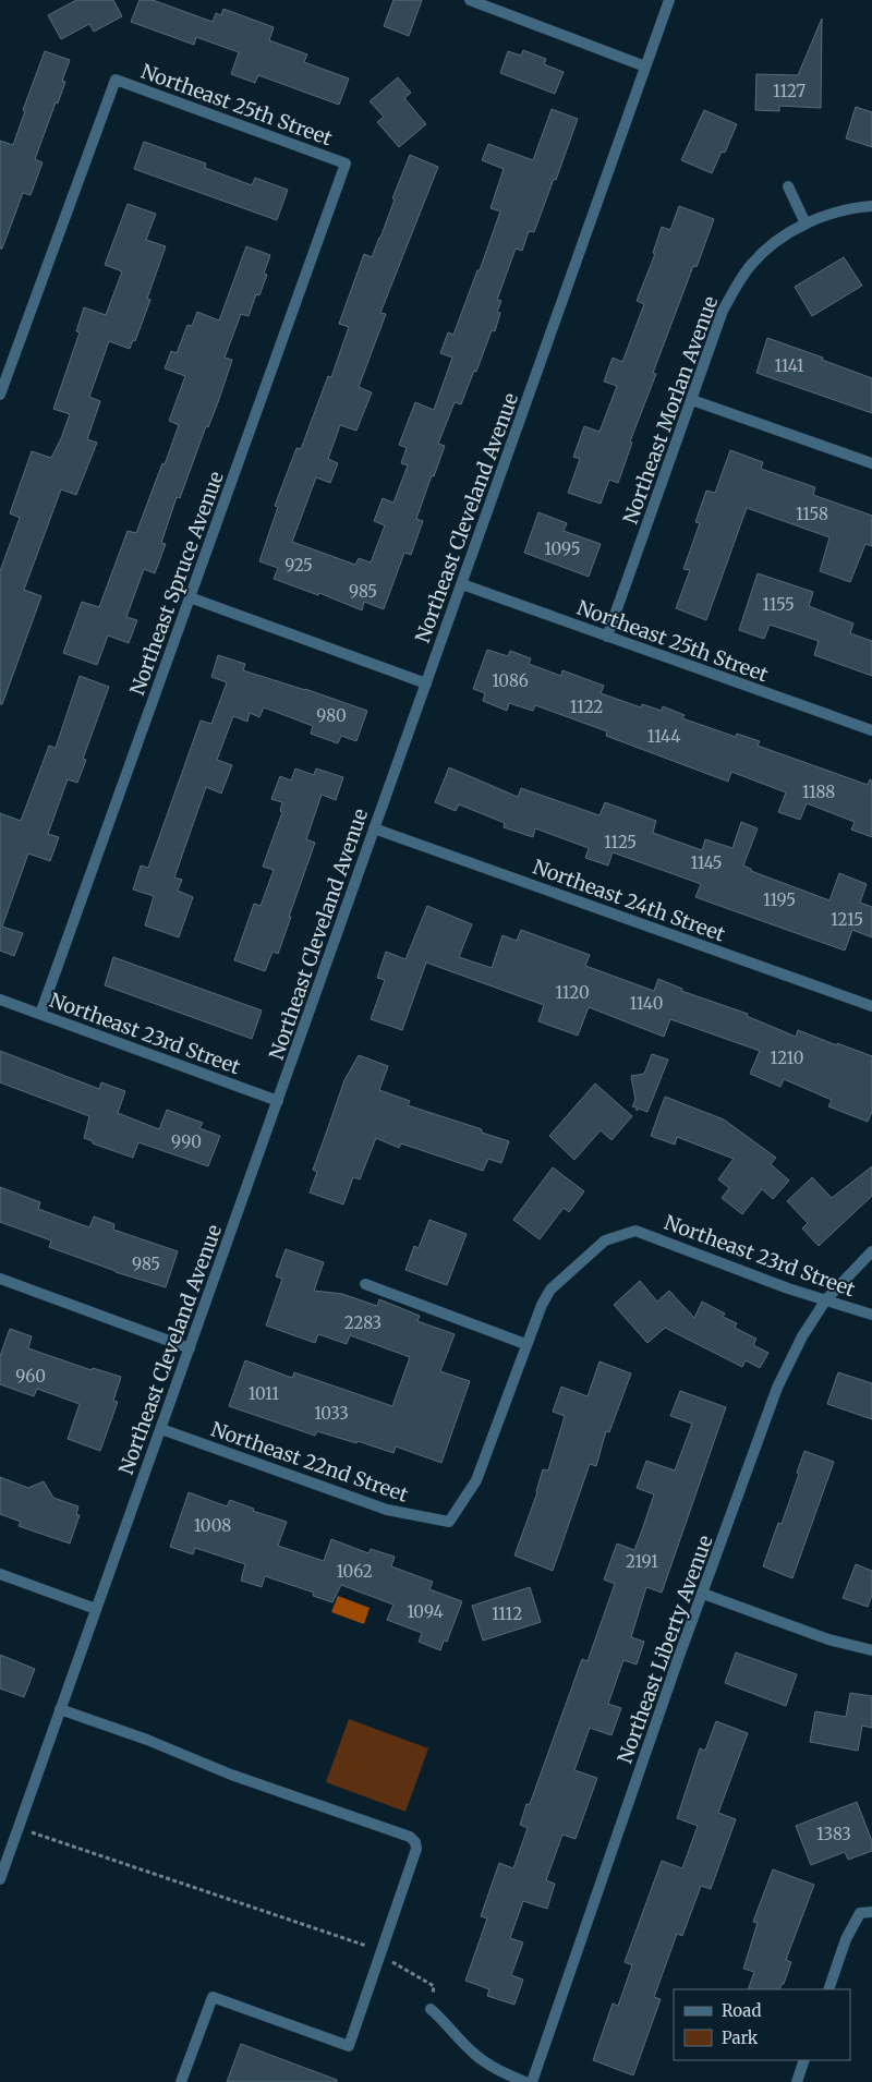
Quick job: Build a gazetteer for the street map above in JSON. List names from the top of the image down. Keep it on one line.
{"streets":{"street":["Northeast 25th Street","Northeast Morlan Avenue","Northeast Cleveland Avenue","Northeast Spruce Avenue","Northeast 24th Street","Northeast 23rd Street","Northeast 22nd Street","Northeast Liberty Avenue"]},"crossings":[["Northeast 25th Street","Northeast Morlan Avenue"],["Northeast 25th Street","Northeast Cleveland Avenue"],["Northeast 25th Street","Northeast Spruce Avenue"],["Northeast Cleveland Avenue","Northeast 24th Street"],["Northeast Cleveland Avenue","Northeast 23rd Street"],["Northeast Cleveland Avenue","Northeast 22nd Street"],["Northeast Spruce Avenue","Northeast 23rd Street"],["Northeast 23rd Street","Northeast 22nd Street"],["Northeast 23rd Street","Northeast Liberty Avenue"]],"house_numbers":["1127","1141","1158","1095","925","985","1155","1086","1122","980","1144","1188","1125","1145","1195","1215","1120","1140","1210","990","985","2283","960","1011","1033","1008","2191","1062","1094","1112","1383"],"legend":["Road","Park"]}
